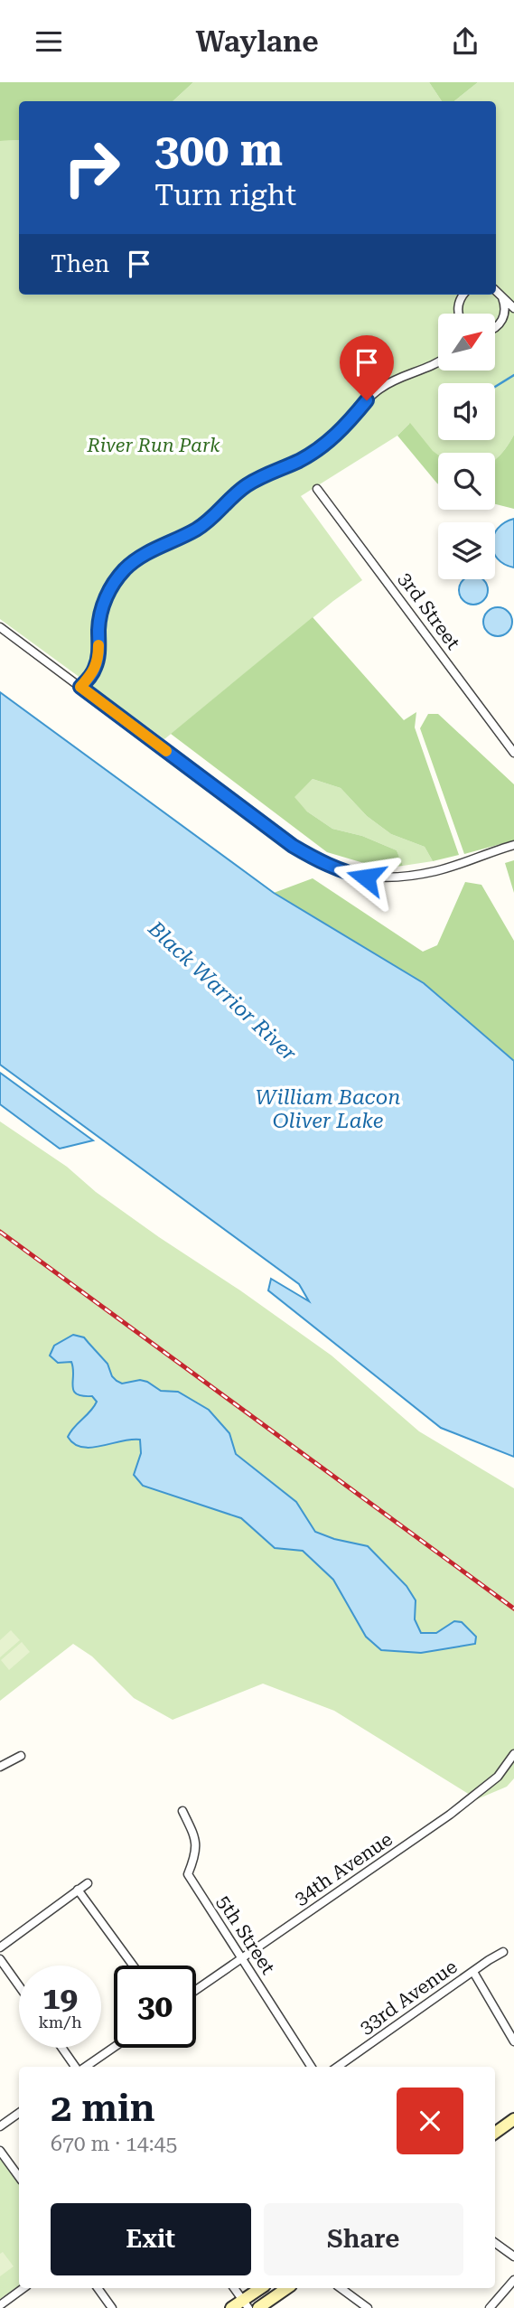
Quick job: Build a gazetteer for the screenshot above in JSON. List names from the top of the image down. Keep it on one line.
{"streets":{"street":["3rd Street","34th Avenue","5th Street","33rd Avenue"]},"crossings":[["34th Avenue","5th Street"]],"water":["Black Warrior River","William Bacon Oliver Lake"],"parks":["River Run Park"],"north":"top right","page":{"header":"Waylane","turn":["300 m","Turn right"],"then":"Then","speed":"19 km/h","limit":"30","heading":["2 min","670 m · 14:45"],"buttons":["Exit","Share"]}}
